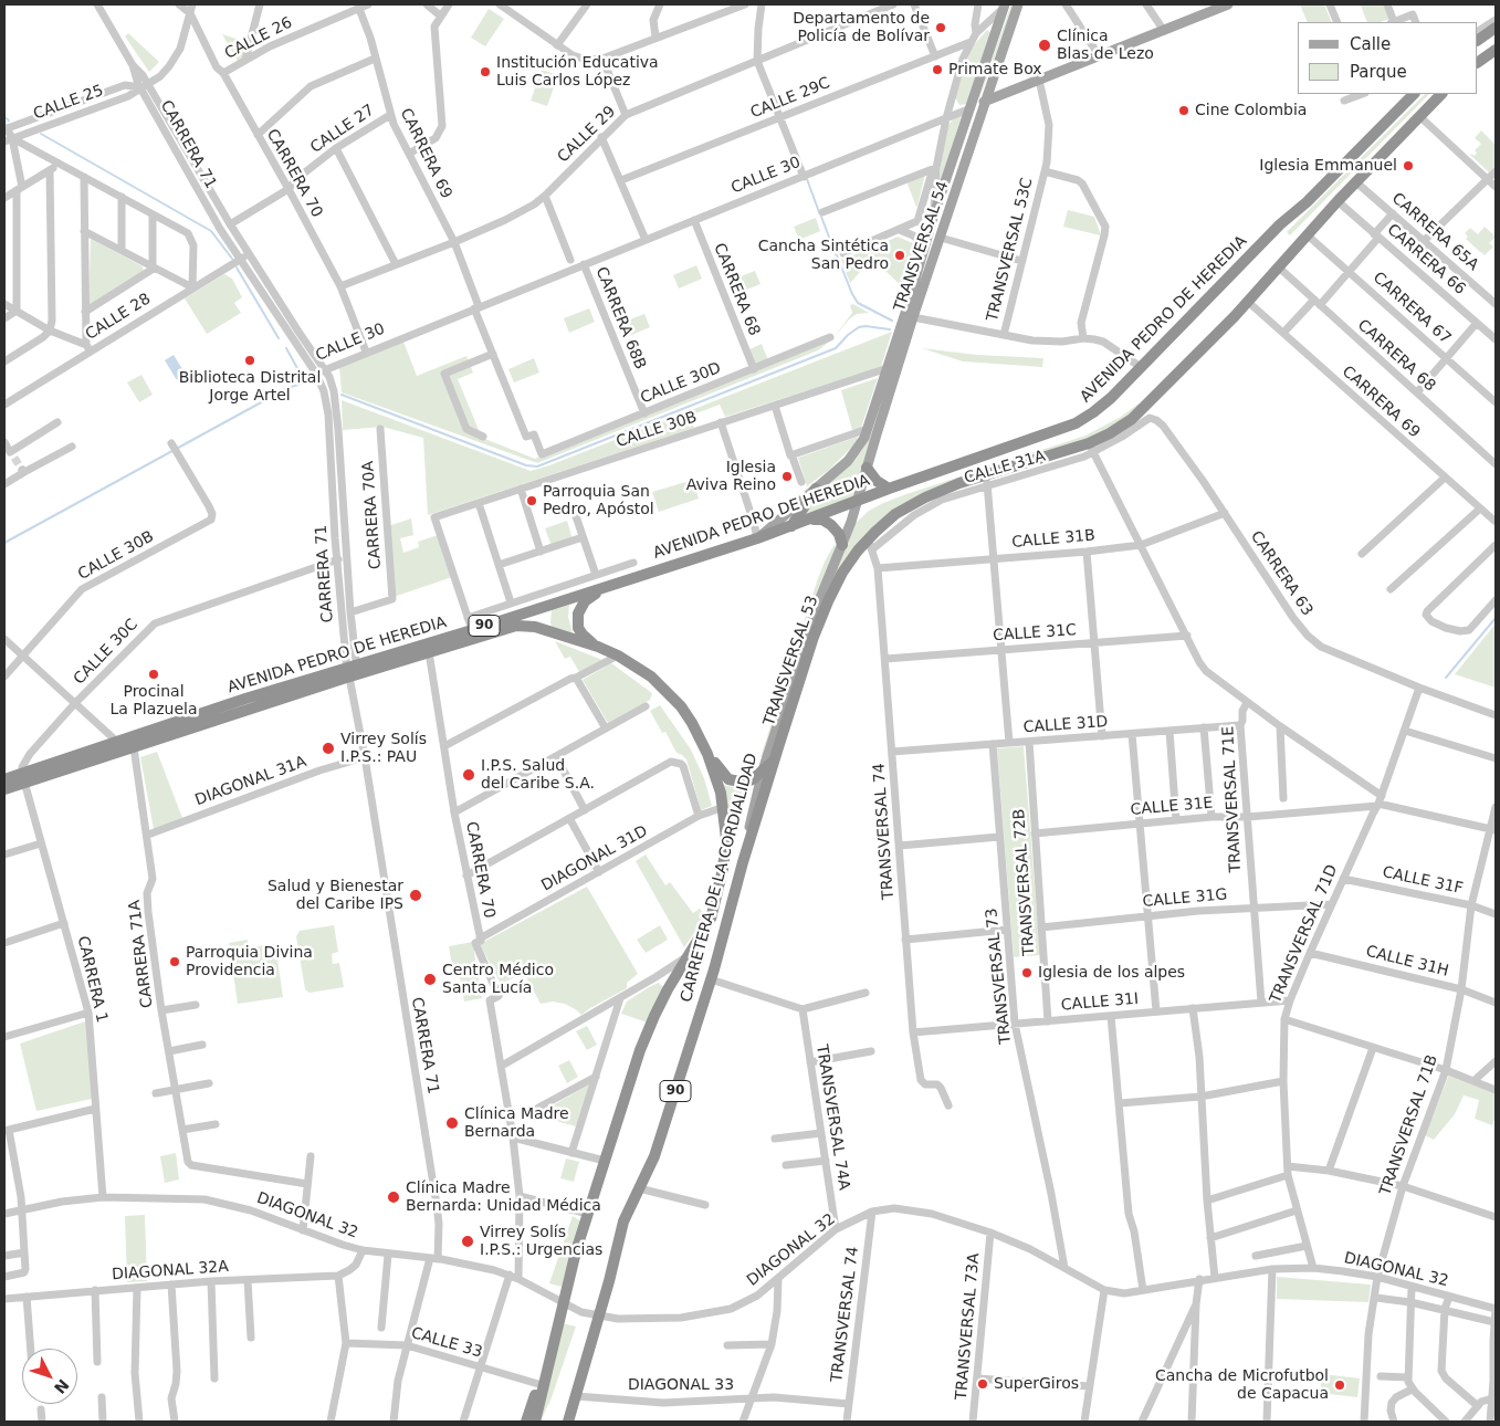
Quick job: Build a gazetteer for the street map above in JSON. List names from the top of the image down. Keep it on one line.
{"streets":{"highway":["AVENIDA PEDRO DE HEREDIA","90","TRANSVERSAL 53","CARRETERA DE LA CORDIALIDAD"],"main road":["CALLE 30","TRANSVERSAL 54"],"street":["CALLE 26","CALLE 29C","CALLE 25","CALLE 27","CALLE 29","CARRERA 71","CARRERA 69","CARRERA 70","CARRERA 65A","TRANSVERSAL 53C","CARRERA 66","CARRERA 68","CARRERA 67","CALLE 28","CARRERA 68B","CALLE 30D","CALLE 30B","CALLE 31A","CARRERA 70A","CALLE 31B","CARRERA 63","CALLE 31C","CALLE 30C","CALLE 31D","DIAGONAL 31A","TRANSVERSAL 71E","CALLE 31E","TRANSVERSAL 74","DIAGONAL 31D","CALLE 31F","TRANSVERSAL 72B","CALLE 31G","TRANSVERSAL 71D","CARRERA 71A","CALLE 31H","TRANSVERSAL 73","CARRERA 1","CALLE 31I","TRANSVERSAL 74A","TRANSVERSAL 71B","DIAGONAL 32","DIAGONAL 32A","TRANSVERSAL 73A","CALLE 33","DIAGONAL 33"]},"crossings":[["CALLE 26","CARRERA 69"],["CALLE 26","CARRERA 70"],["CALLE 29C","TRANSVERSAL 54"],["CALLE 25","CARRERA 71"],["CALLE 25","CARRERA 70"],["CALLE 27","CARRERA 71"],["CALLE 27","CARRERA 69"],["CALLE 27","CARRERA 70"],["CALLE 29","CARRERA 69"],["CALLE 29","CARRERA 70"],["CARRERA 71","CALLE 30"],["CARRERA 71","CALLE 28"],["CARRERA 71","AVENIDA PEDRO DE HEREDIA"],["CARRERA 71","CARRERA 70A"],["CARRERA 71","CALLE 30C"],["CARRERA 71","DIAGONAL 31A"],["CARRERA 71","DIAGONAL 32"],["CARRERA 71","CALLE 33"],["CARRERA 69","CALLE 30"],["CARRERA 69","CALLE 30D"],["CARRERA 70","CALLE 30"],["CARRERA 70","AVENIDA PEDRO DE HEREDIA"],["CARRERA 70","DIAGONAL 31D"],["CARRERA 70","DIAGONAL 32"],["CALLE 30","TRANSVERSAL 54"],["CALLE 30","TRANSVERSAL 53C"],["CALLE 30","CARRERA 68"],["CALLE 30","CARRERA 68B"],["TRANSVERSAL 54","AVENIDA PEDRO DE HEREDIA"],["TRANSVERSAL 54","CALLE 30B"],["TRANSVERSAL 54","CARRETERA DE LA CORDIALIDAD"],["CARRERA 68","CALLE 30D"],["CARRERA 68B","CALLE 30D"],["AVENIDA PEDRO DE HEREDIA","CALLE 30C"],["AVENIDA PEDRO DE HEREDIA","CARRETERA DE LA CORDIALIDAD"],["AVENIDA PEDRO DE HEREDIA","CARRERA 71A"],["AVENIDA PEDRO DE HEREDIA","CARRERA 1"],["CALLE 31A","TRANSVERSAL 53"],["CALLE 31A","TRANSVERSAL 74"],["CALLE 31B","CARRERA 63"],["CALLE 31B","TRANSVERSAL 74"],["CARRERA 63","TRANSVERSAL 71D"],["CALLE 31C","TRANSVERSAL 74"],["CALLE 30C","CARRERA 1"],["TRANSVERSAL 53","TRANSVERSAL 74"],["TRANSVERSAL 53","CARRETERA DE LA CORDIALIDAD"],["CALLE 31D","TRANSVERSAL 71E"],["CALLE 31D","TRANSVERSAL 74"],["CALLE 31D","TRANSVERSAL 72B"],["CALLE 31D","TRANSVERSAL 73"],["DIAGONAL 31A","CARRERA 71A"],["TRANSVERSAL 71E","CALLE 31E"],["TRANSVERSAL 71E","CALLE 31G"],["TRANSVERSAL 71E","CALLE 31I"],["CALLE 31E","TRANSVERSAL 72B"],["CALLE 31E","TRANSVERSAL 71D"],["TRANSVERSAL 74","CALLE 31I"],["TRANSVERSAL 74","DIAGONAL 32"],["TRANSVERSAL 74","DIAGONAL 33"],["DIAGONAL 31D","CARRETERA DE LA CORDIALIDAD"],["CARRETERA DE LA CORDIALIDAD","DIAGONAL 32"],["CARRETERA DE LA CORDIALIDAD","DIAGONAL 33"],["CALLE 31F","TRANSVERSAL 71D"],["CALLE 31F","TRANSVERSAL 71B"],["TRANSVERSAL 72B","CALLE 31G"],["TRANSVERSAL 72B","CALLE 31I"],["CALLE 31G","TRANSVERSAL 71D"],["TRANSVERSAL 71D","CALLE 31H"],["TRANSVERSAL 71D","CALLE 31I"],["TRANSVERSAL 71D","DIAGONAL 32"],["CALLE 31H","TRANSVERSAL 71B"],["TRANSVERSAL 73","CALLE 31I"],["TRANSVERSAL 73","DIAGONAL 32"],["CARRERA 1","DIAGONAL 32"],["TRANSVERSAL 74A","DIAGONAL 32"],["TRANSVERSAL 71B","DIAGONAL 32"],["DIAGONAL 32","TRANSVERSAL 73A"]],"places":["Departamento de Policía de Bolívar","Clínica Blas de Lezo","Primate Box","Institución Educativa Luis Carlos López","Cine Colombia","Iglesia Emmanuel","Cancha Sintética San Pedro","Biblioteca Distrital Jorge Artel","Iglesia Aviva Reino","Parroquia San Pedro, Apóstol","Procinal La Plazuela","Virrey Solís I.P.S.: PAU","I.P.S. Salud del Caribe S.A.","Salud y Bienestar del Caribe IPS","Parroquia Divina Providencia","Iglesia de los alpes","Centro Médico Santa Lucía","Clínica Madre Bernarda","Clínica Madre Bernarda: Unidad Médica","Virrey Solís I.P.S.: Urgencias","SuperGiros","Cancha de Microfutbol de Capacua"],"legend":["Calle","Parque"],"north":"bottom right"}
